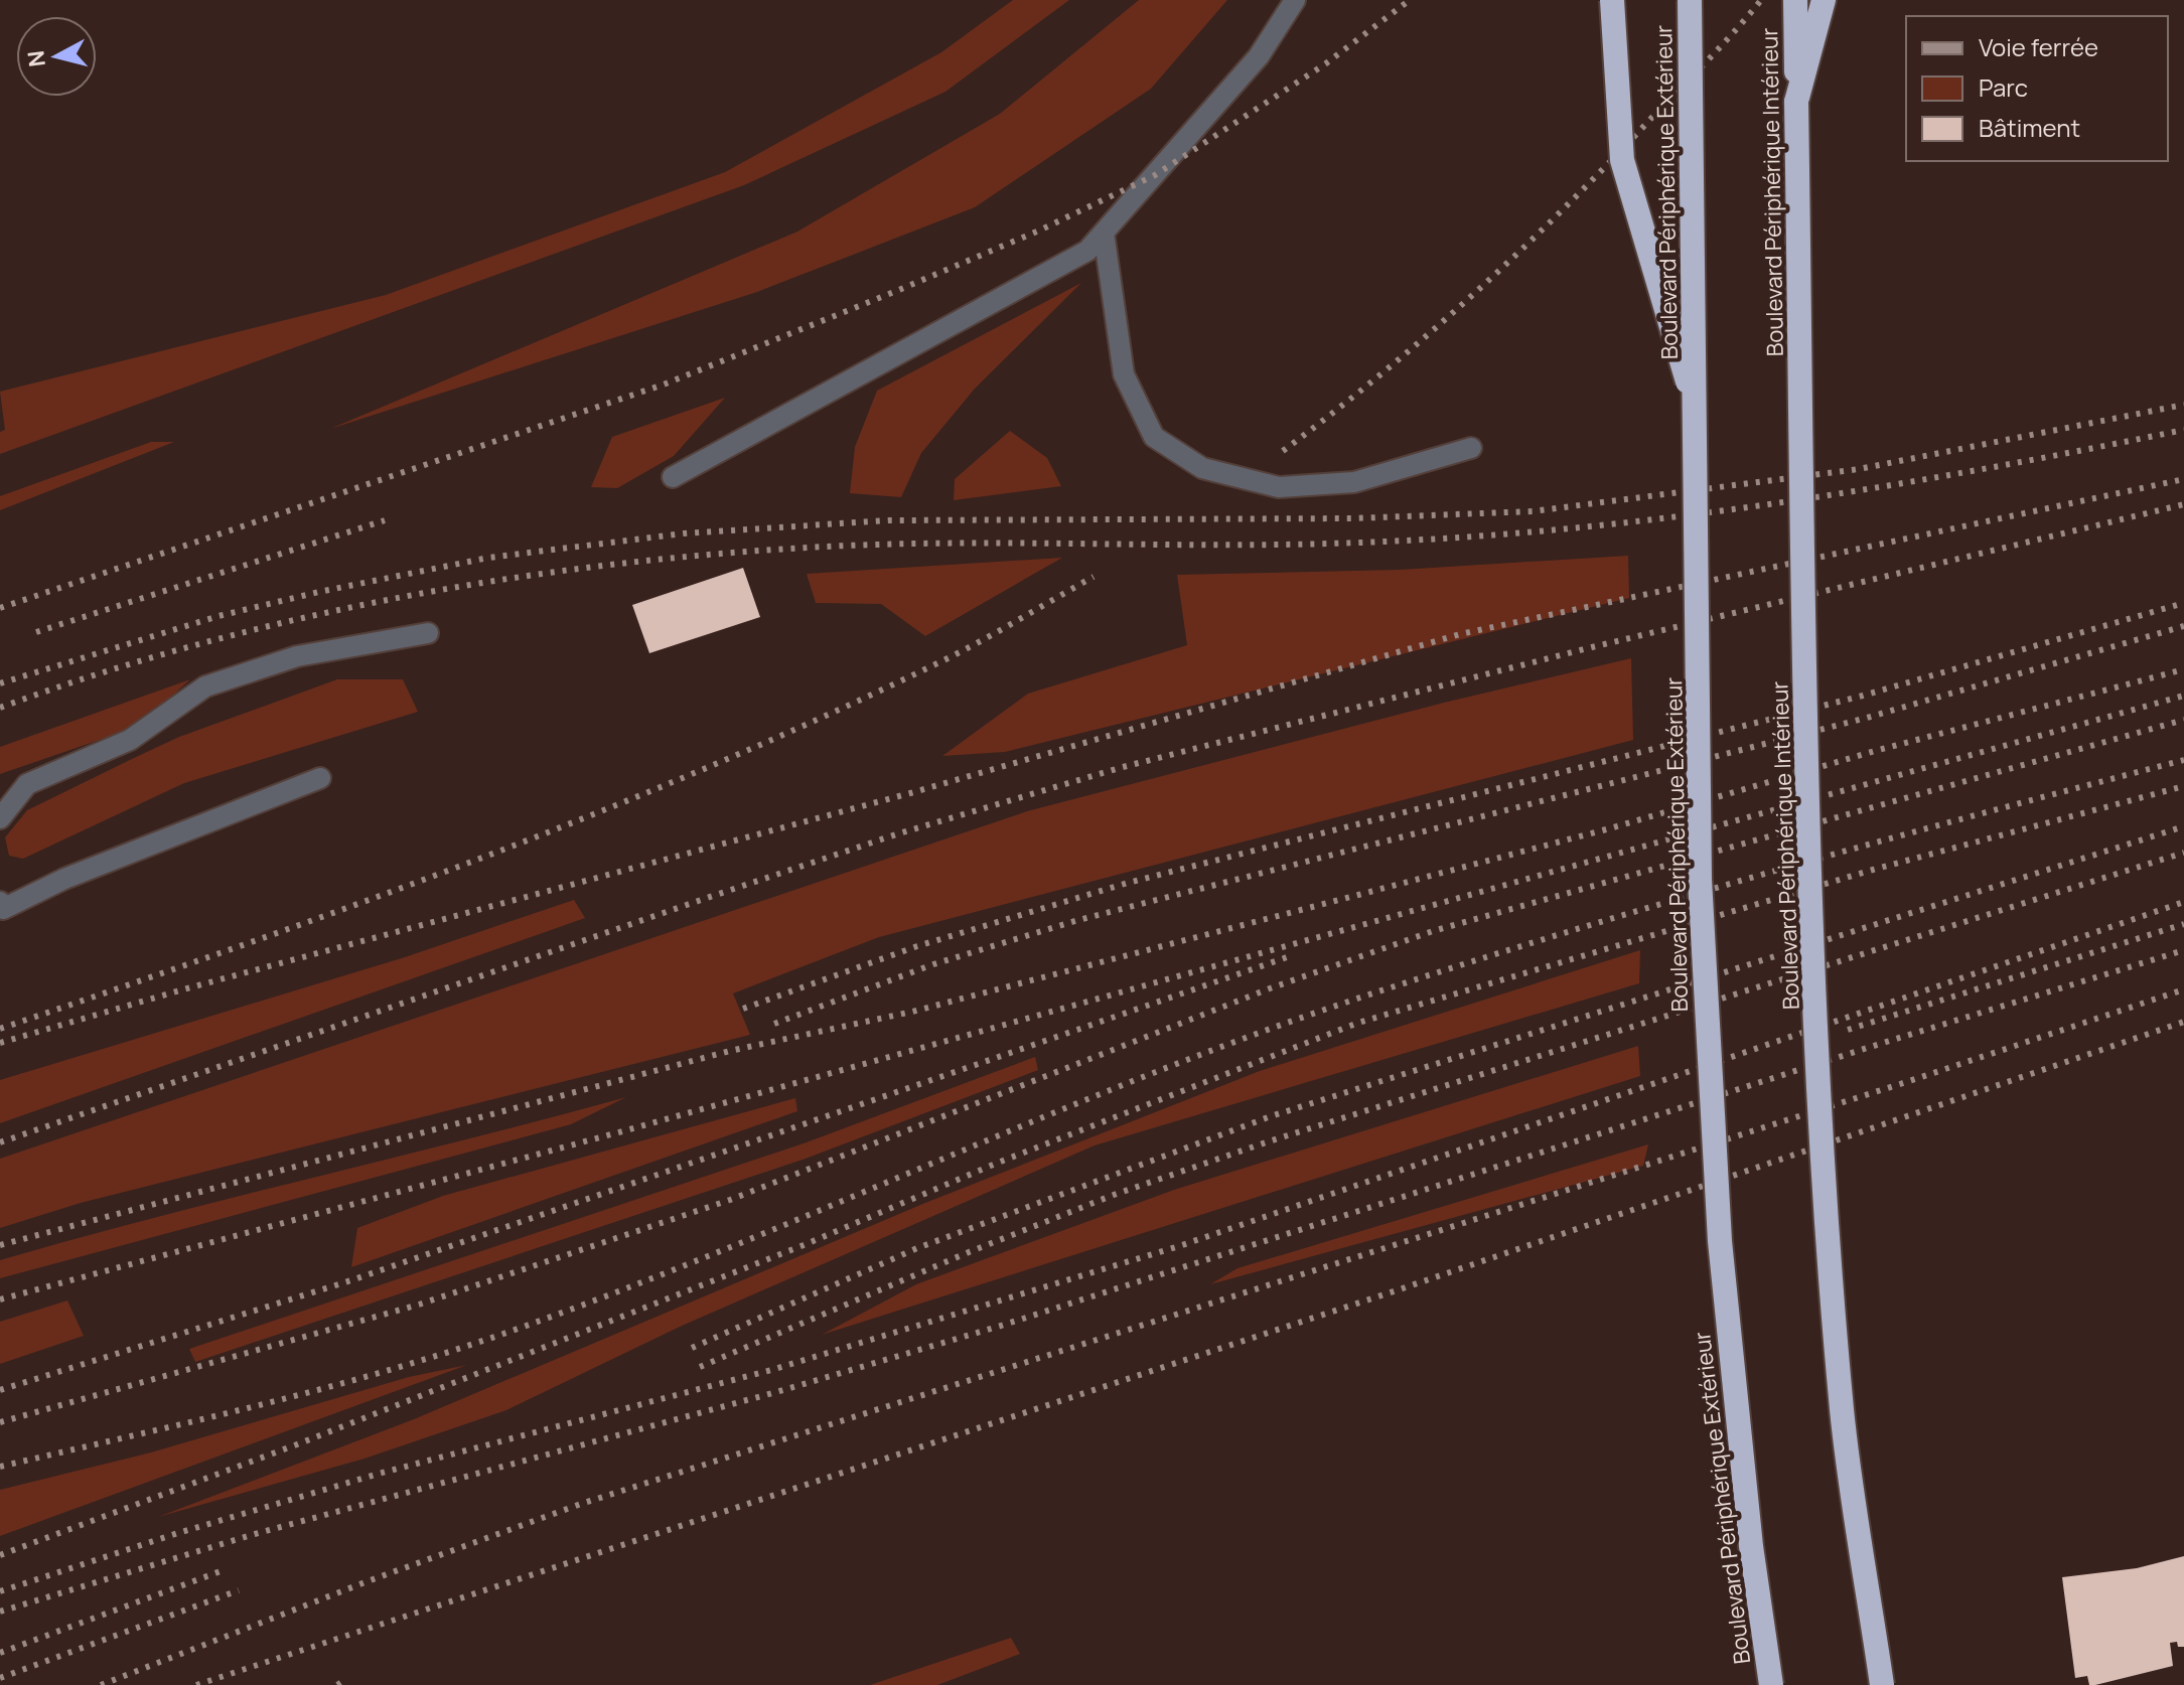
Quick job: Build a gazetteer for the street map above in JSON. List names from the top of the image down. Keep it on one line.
{"streets":{"highway":["Boulevard Périphérique Extérieur","Boulevard Périphérique Intérieur"]},"legend":["Voie ferrée","Parc","Bâtiment"],"north":"left"}
